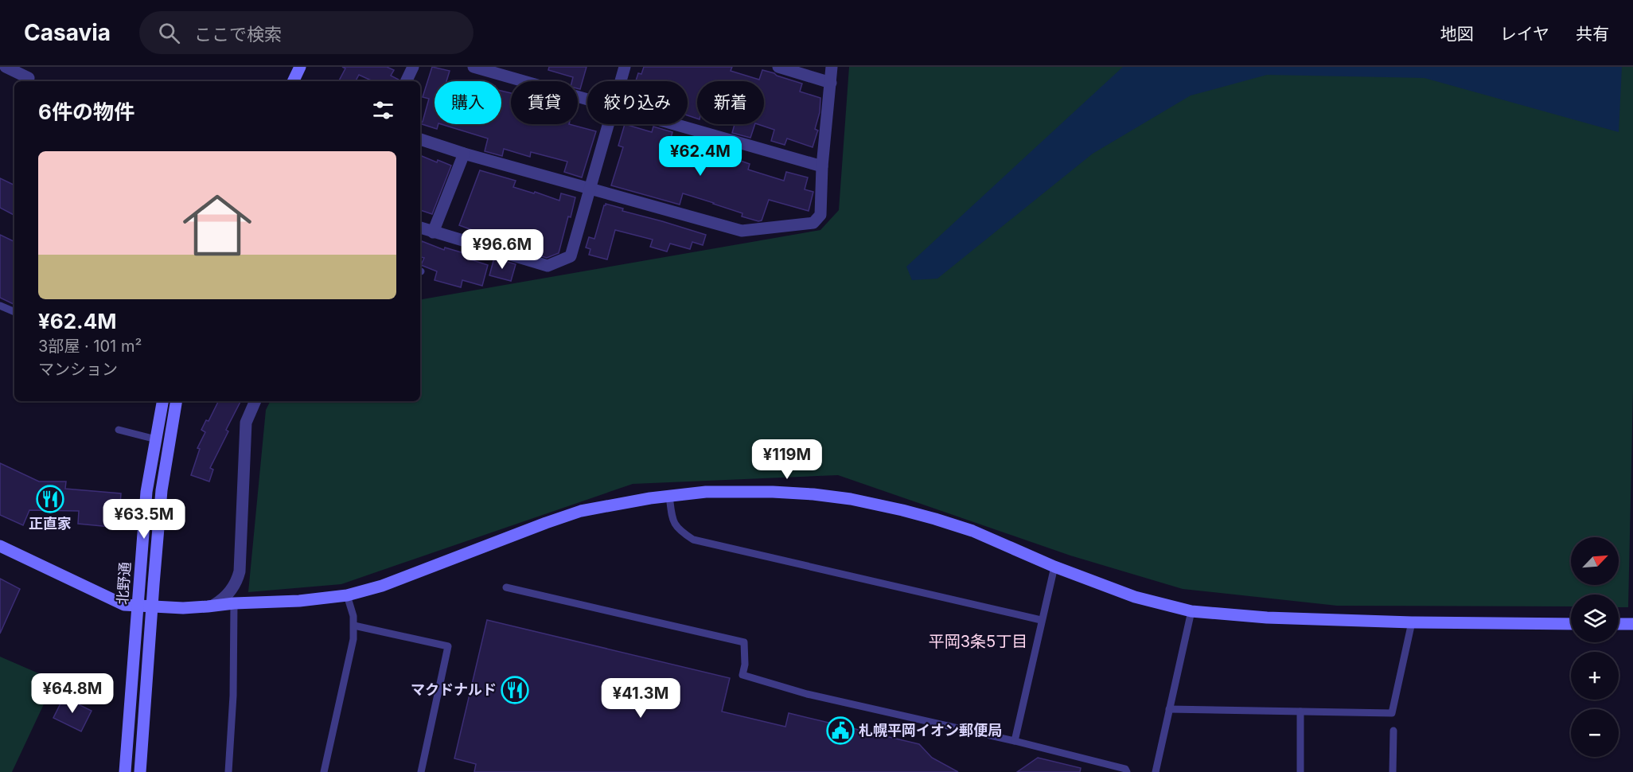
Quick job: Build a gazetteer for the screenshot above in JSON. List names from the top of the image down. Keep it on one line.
{"streets":{"street":["北野通"]},"districts":["平岡3条5丁目"],"places":{"restaurant":["正直家","マクドナルド"],"public building":["札幌平岡イオン郵便局"]},"north":"top right","page":{"header":"Casavia","search":"ここで検索","nav":["地図","レイヤ","共有"],"chip":["購入","賃貸","絞り込み","新着"],"heading":"6件の物件","price":["¥62.4M","¥96.6M","¥119M","¥63.5M","¥64.8M","¥41.3M"],"list":[{"name":"¥62.4M","note":"3部屋 · 101 m² · マンション"}],"map_buttons":["+","−"]}}
